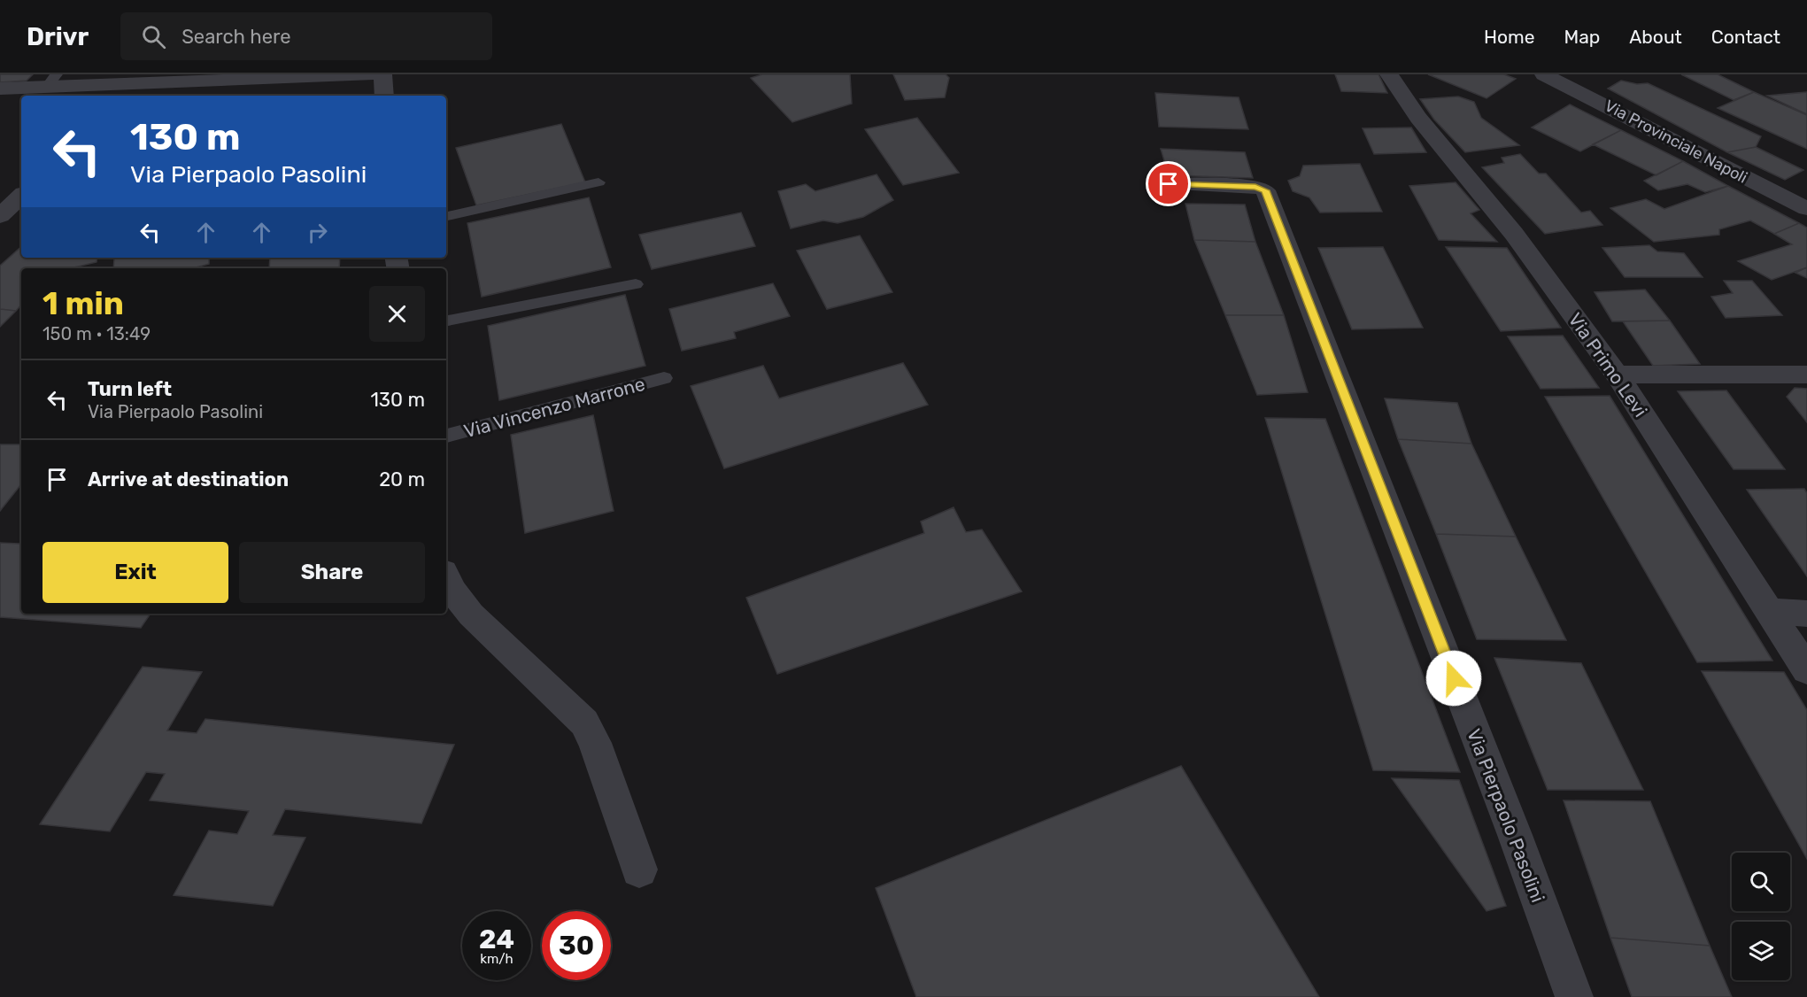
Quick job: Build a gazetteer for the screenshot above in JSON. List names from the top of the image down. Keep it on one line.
{"streets":{"street":["Via Provinciale Napoli","Via Primo Levi","Via Pierpaolo Pasolini"],"lane":["Via Vincenzo Marrone"]},"page":{"header":"Drivr","search":"Search here","nav":["Home","Map","About","Contact"],"turn":["130 m","Via Pierpaolo Pasolini"],"heading":["1 min","150 m · 13:49"],"list":[{"name":"Turn left","note":"Via Pierpaolo Pasolini","value":"130 m"},{"name":"Arrive at destination","value":"20 m"}],"buttons":["Exit","Share"],"speed":"24 km/h","limit":"30"}}
